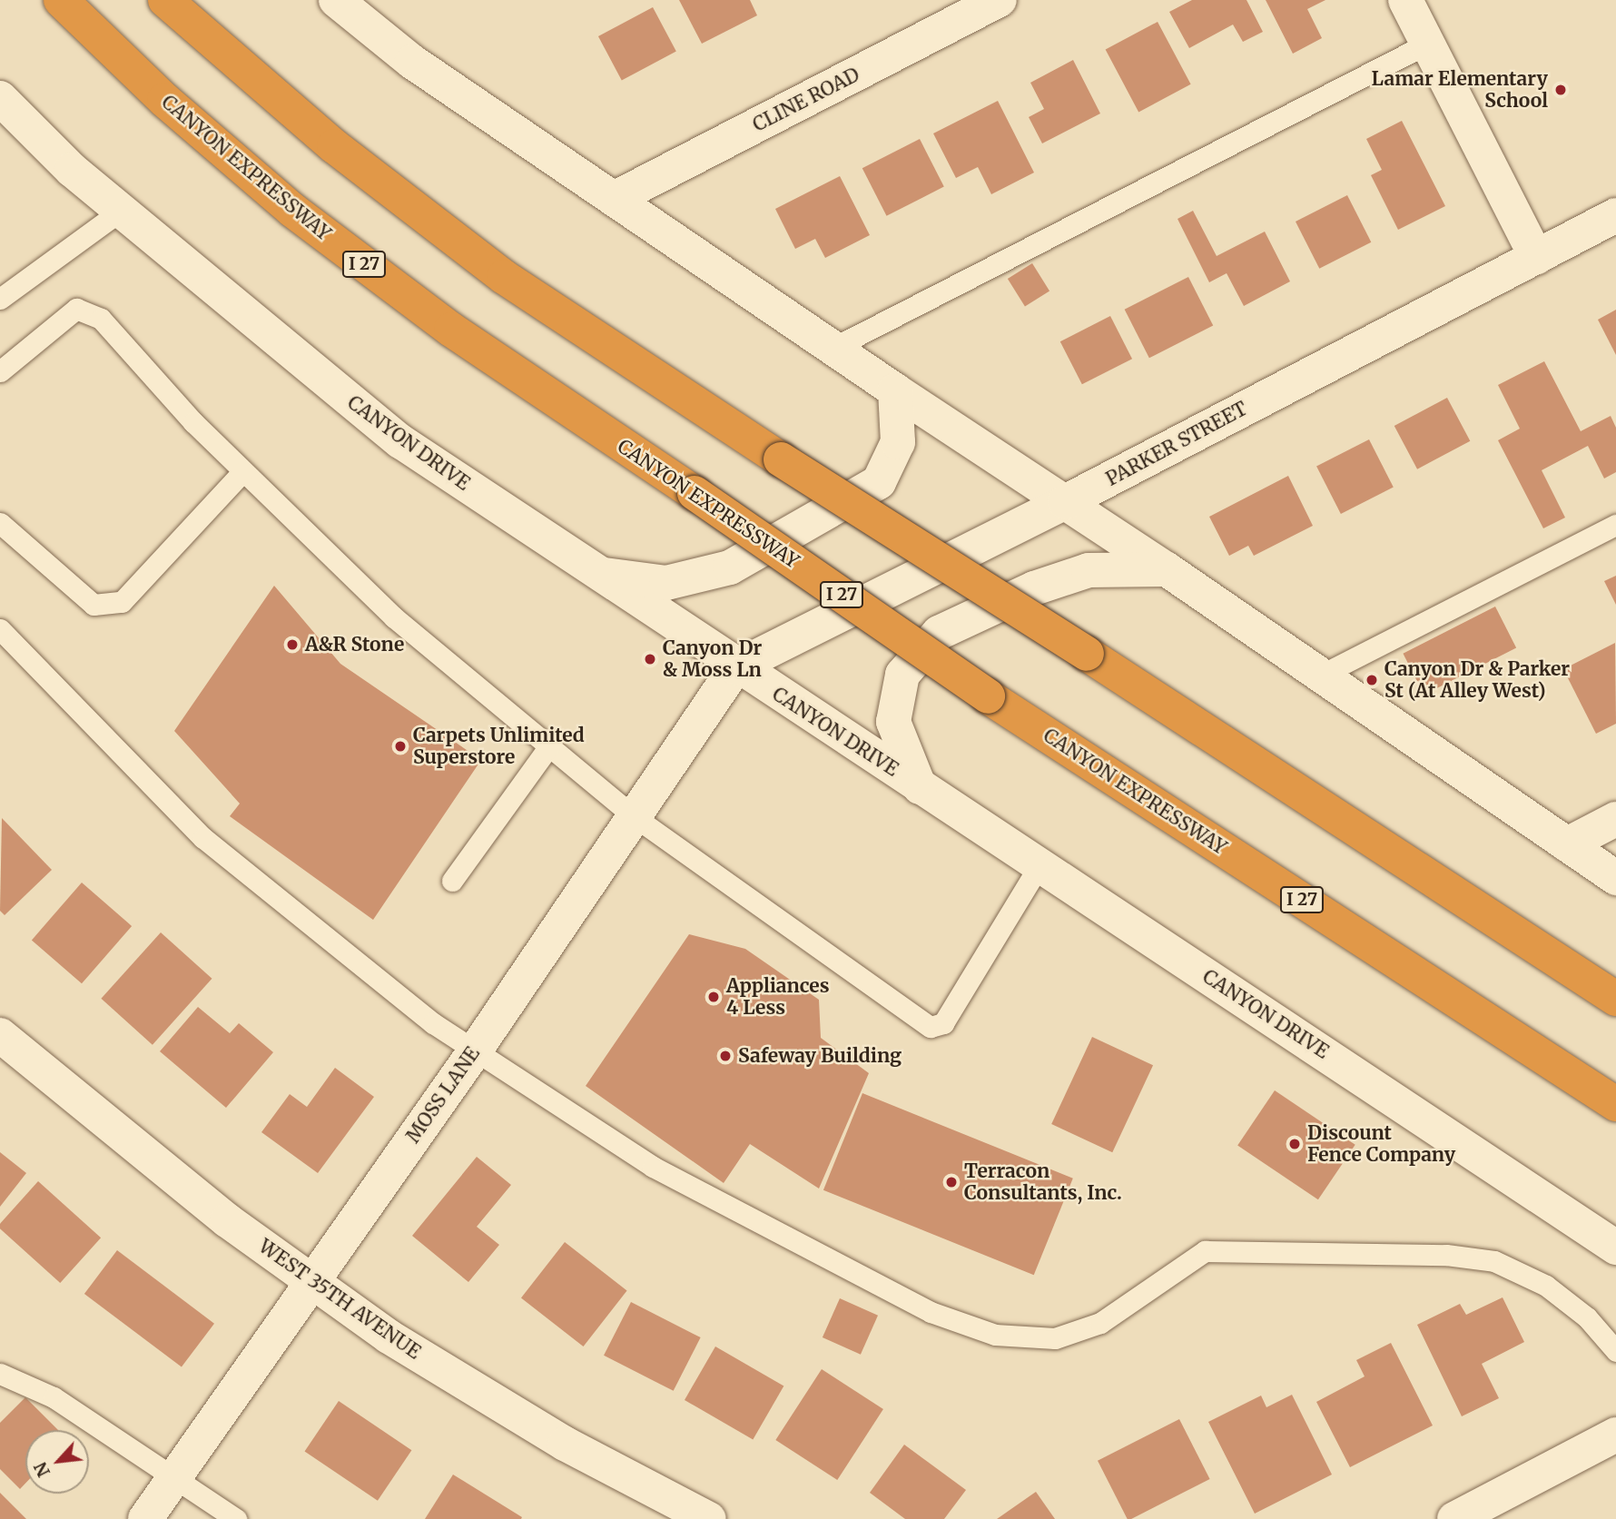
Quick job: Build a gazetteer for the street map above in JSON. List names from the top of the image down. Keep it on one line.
{"streets":{"highway":["CANYON EXPRESSWAY","I 27"],"main road":["CLINE ROAD","CANYON DRIVE","PARKER STREET","MOSS LANE","WEST 35TH AVENUE"]},"crossings":[["CANYON DRIVE","PARKER STREET"],["CANYON DRIVE","MOSS LANE"],["PARKER STREET","MOSS LANE"],["MOSS LANE","WEST 35TH AVENUE"]],"places":["Lamar Elementary School","A&R Stone","Canyon Dr & Moss Ln","Canyon Dr & Parker St (At Alley West)","Carpets Unlimited Superstore","Appliances 4 Less","Safeway Building","Discount Fence Company","Terracon Consultants, Inc."],"north":"bottom left"}
